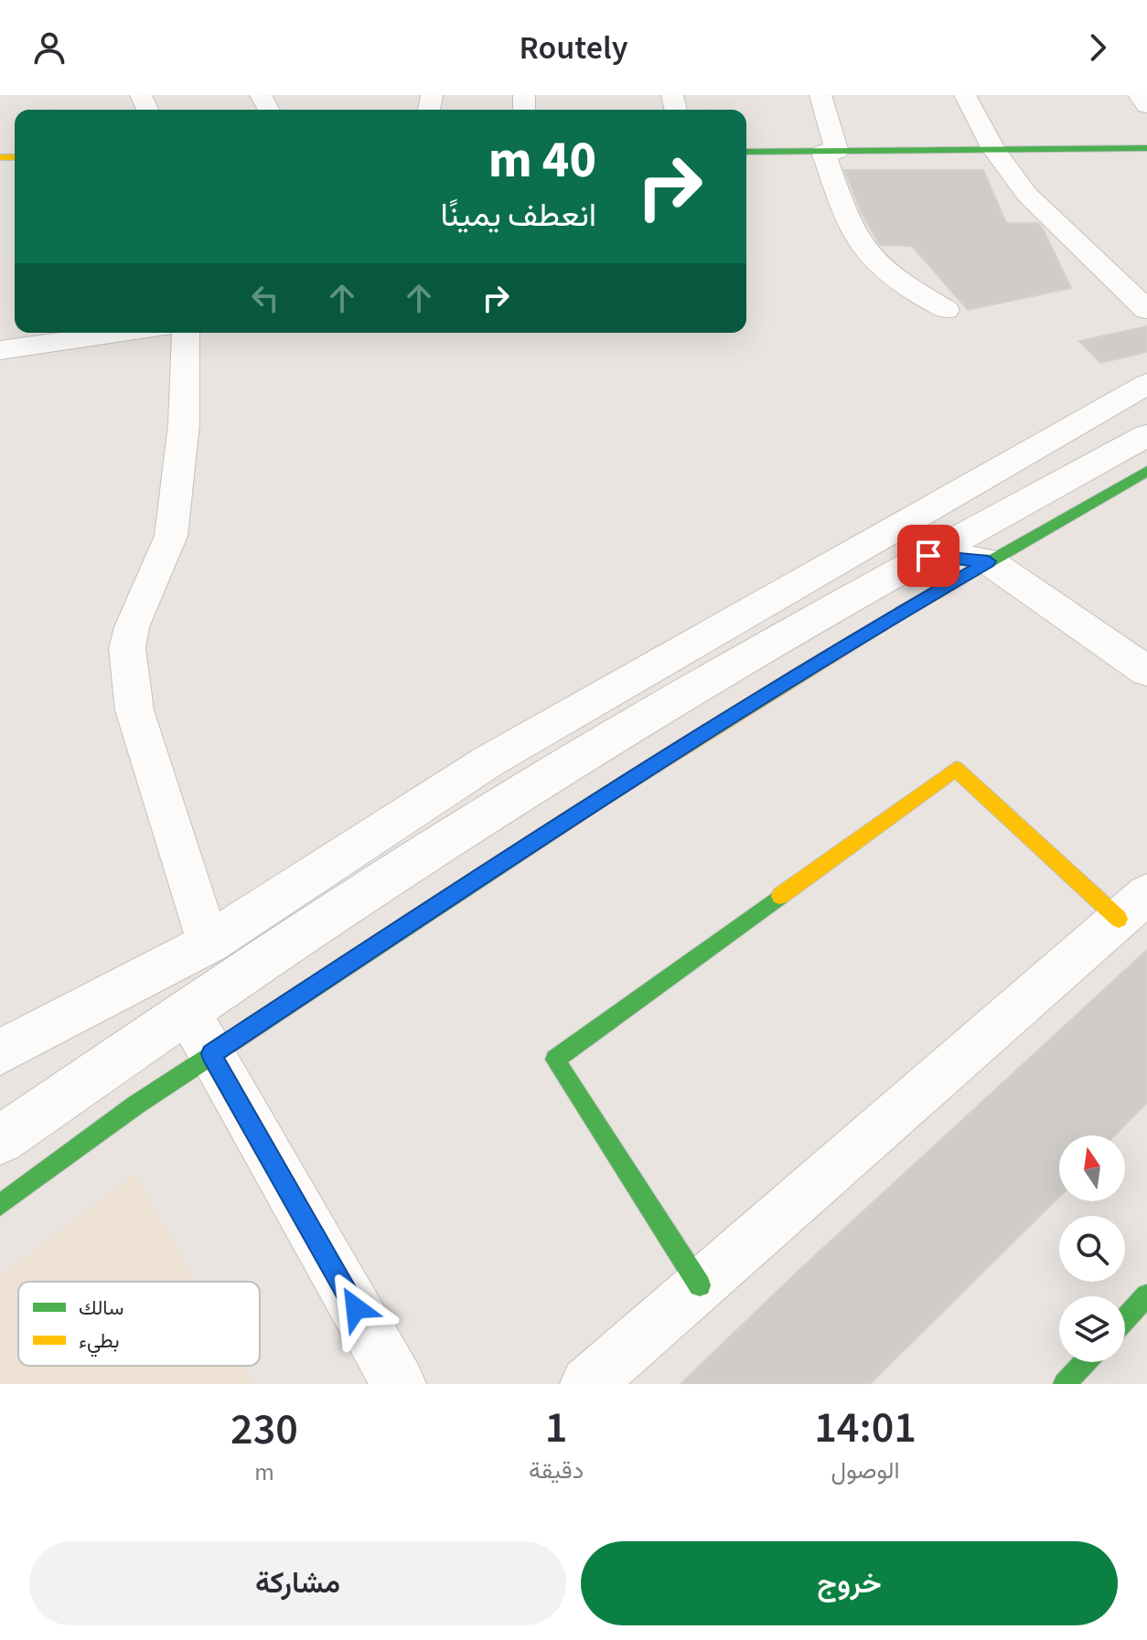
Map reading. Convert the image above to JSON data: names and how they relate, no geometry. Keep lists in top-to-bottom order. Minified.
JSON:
{"legend":["سالك","بطيء"],"north":"top","page":{"header":"Routely","turn":["40 m","انعطف يمينًا"],"eta":["14:01","الوصول","1","دقيقة","230","m"],"buttons":["خروج","مشاركة"]}}
